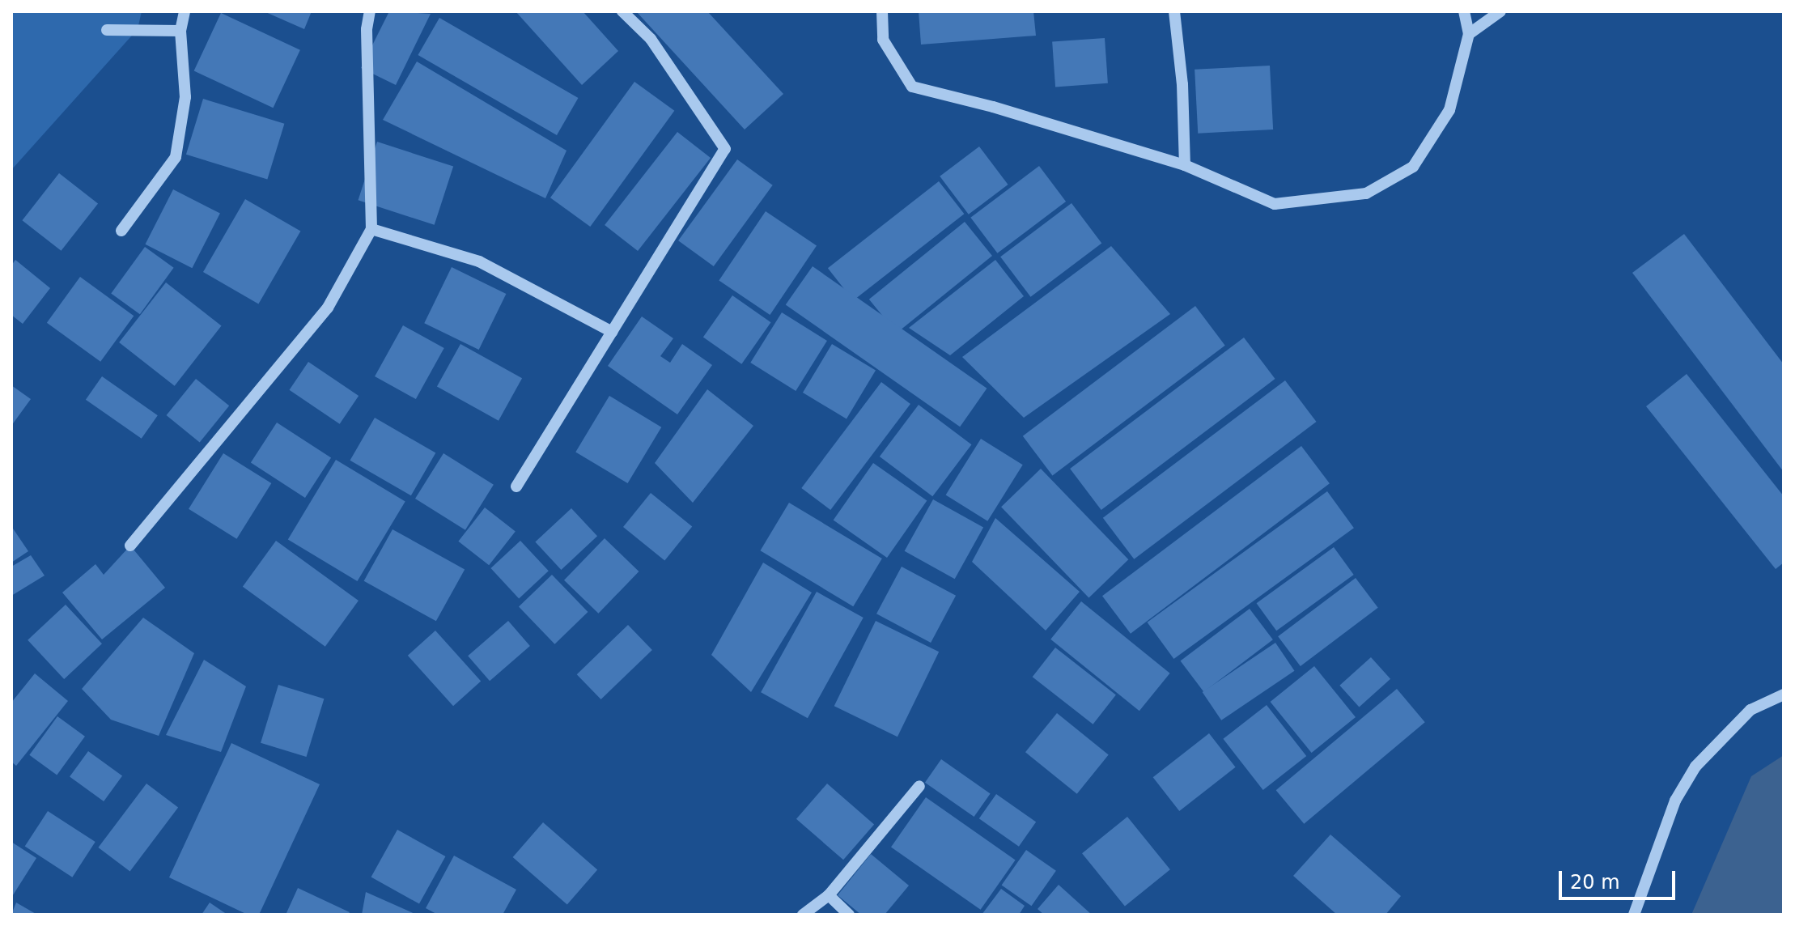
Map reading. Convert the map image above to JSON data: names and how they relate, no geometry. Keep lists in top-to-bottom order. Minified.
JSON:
{"scale_bar":"20 m"}
